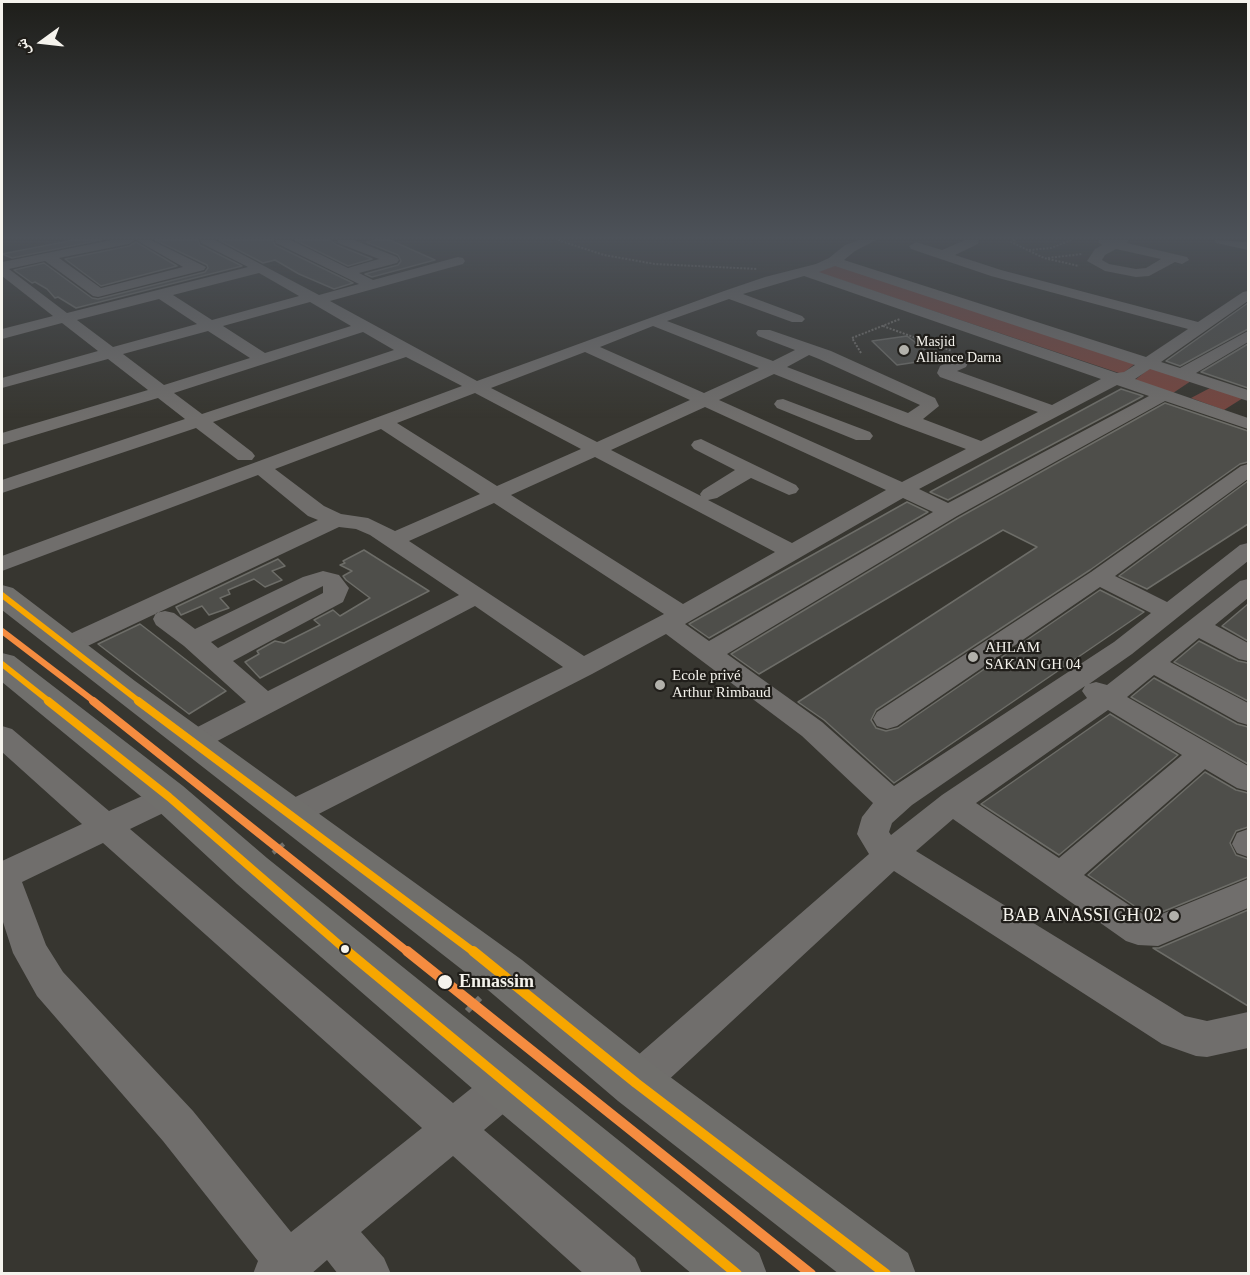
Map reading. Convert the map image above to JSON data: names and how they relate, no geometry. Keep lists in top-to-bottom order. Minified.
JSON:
{"places":["Masjid Alliance Darna","AHLAM SAKAN GH 04","Ecole privé Arthur Rimbaud","BAB ANASSI GH 02","Ennassim"],"north":"left"}
